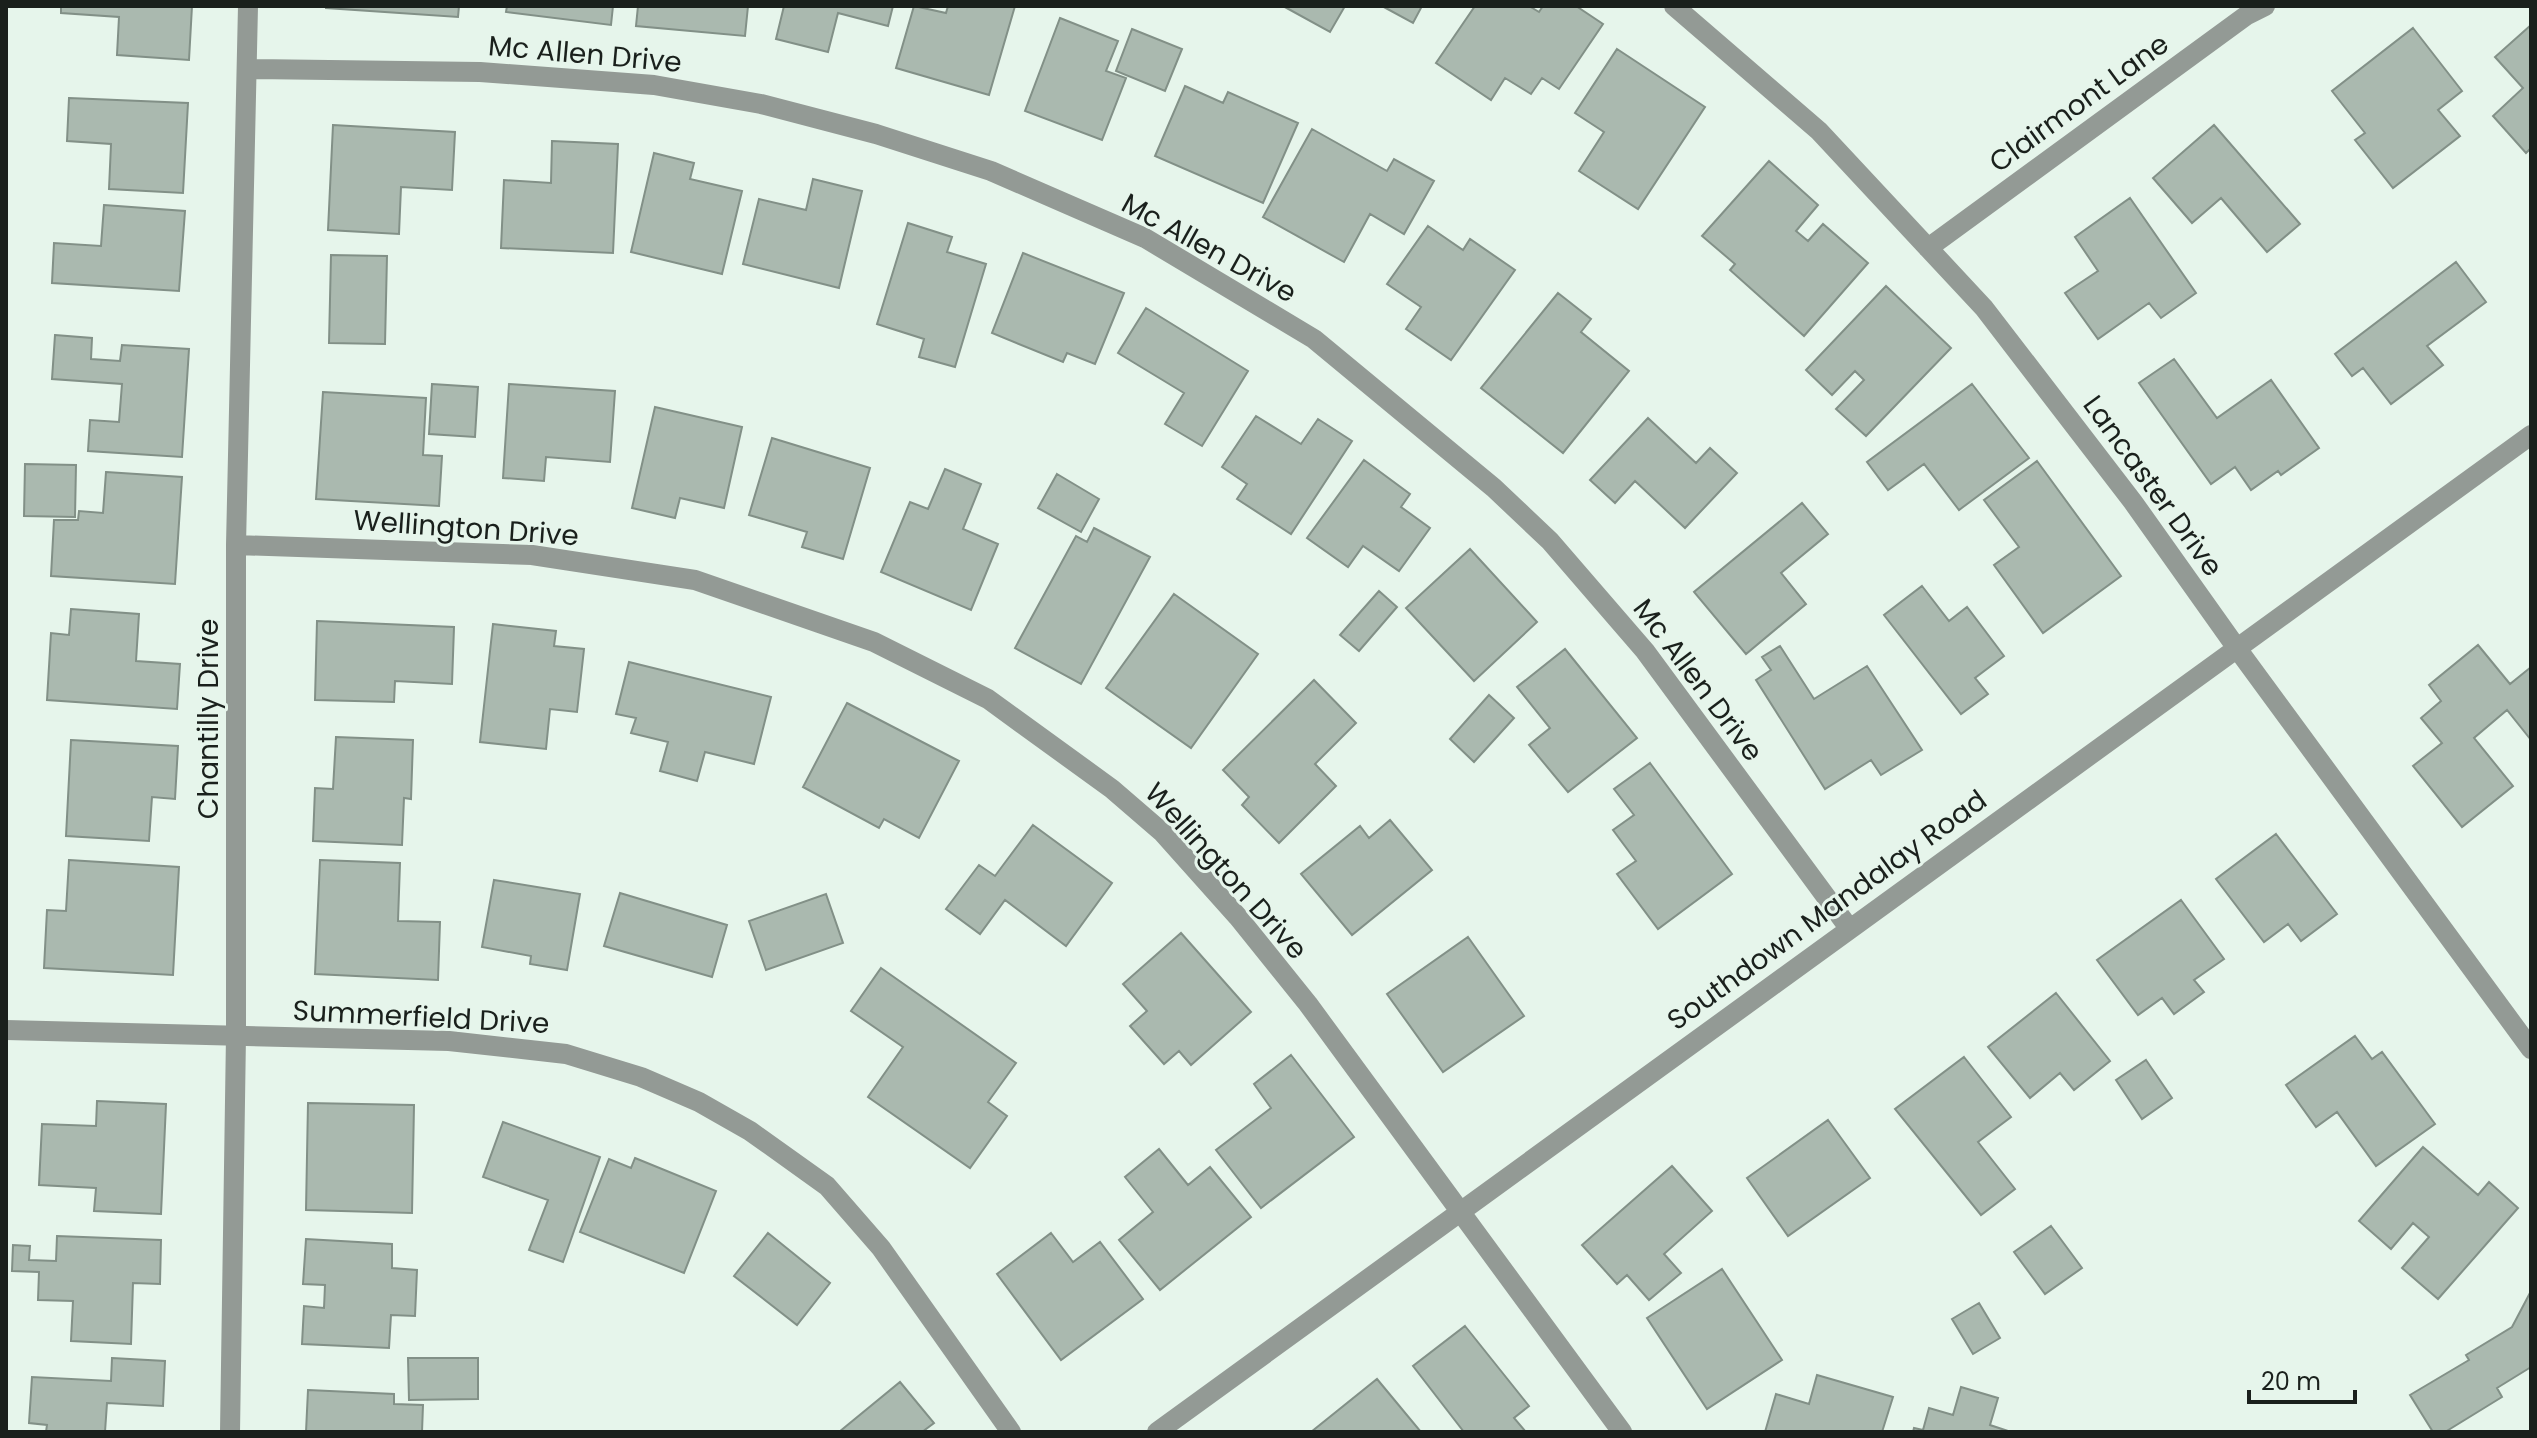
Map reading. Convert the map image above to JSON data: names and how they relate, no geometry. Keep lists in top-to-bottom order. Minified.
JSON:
{"streets":{"street":["Mc Allen Drive","Clairmont Lane","Lancaster Drive","Wellington Drive","Chantilly Drive","Southdown Mandalay Road","Summerfield Drive"]},"crossings":[["Mc Allen Drive","Chantilly Drive"],["Mc Allen Drive","Southdown Mandalay Road"],["Clairmont Lane","Lancaster Drive"],["Lancaster Drive","Southdown Mandalay Road"],["Wellington Drive","Chantilly Drive"],["Wellington Drive","Southdown Mandalay Road"],["Chantilly Drive","Summerfield Drive"]],"scale_bar":"20 m"}
